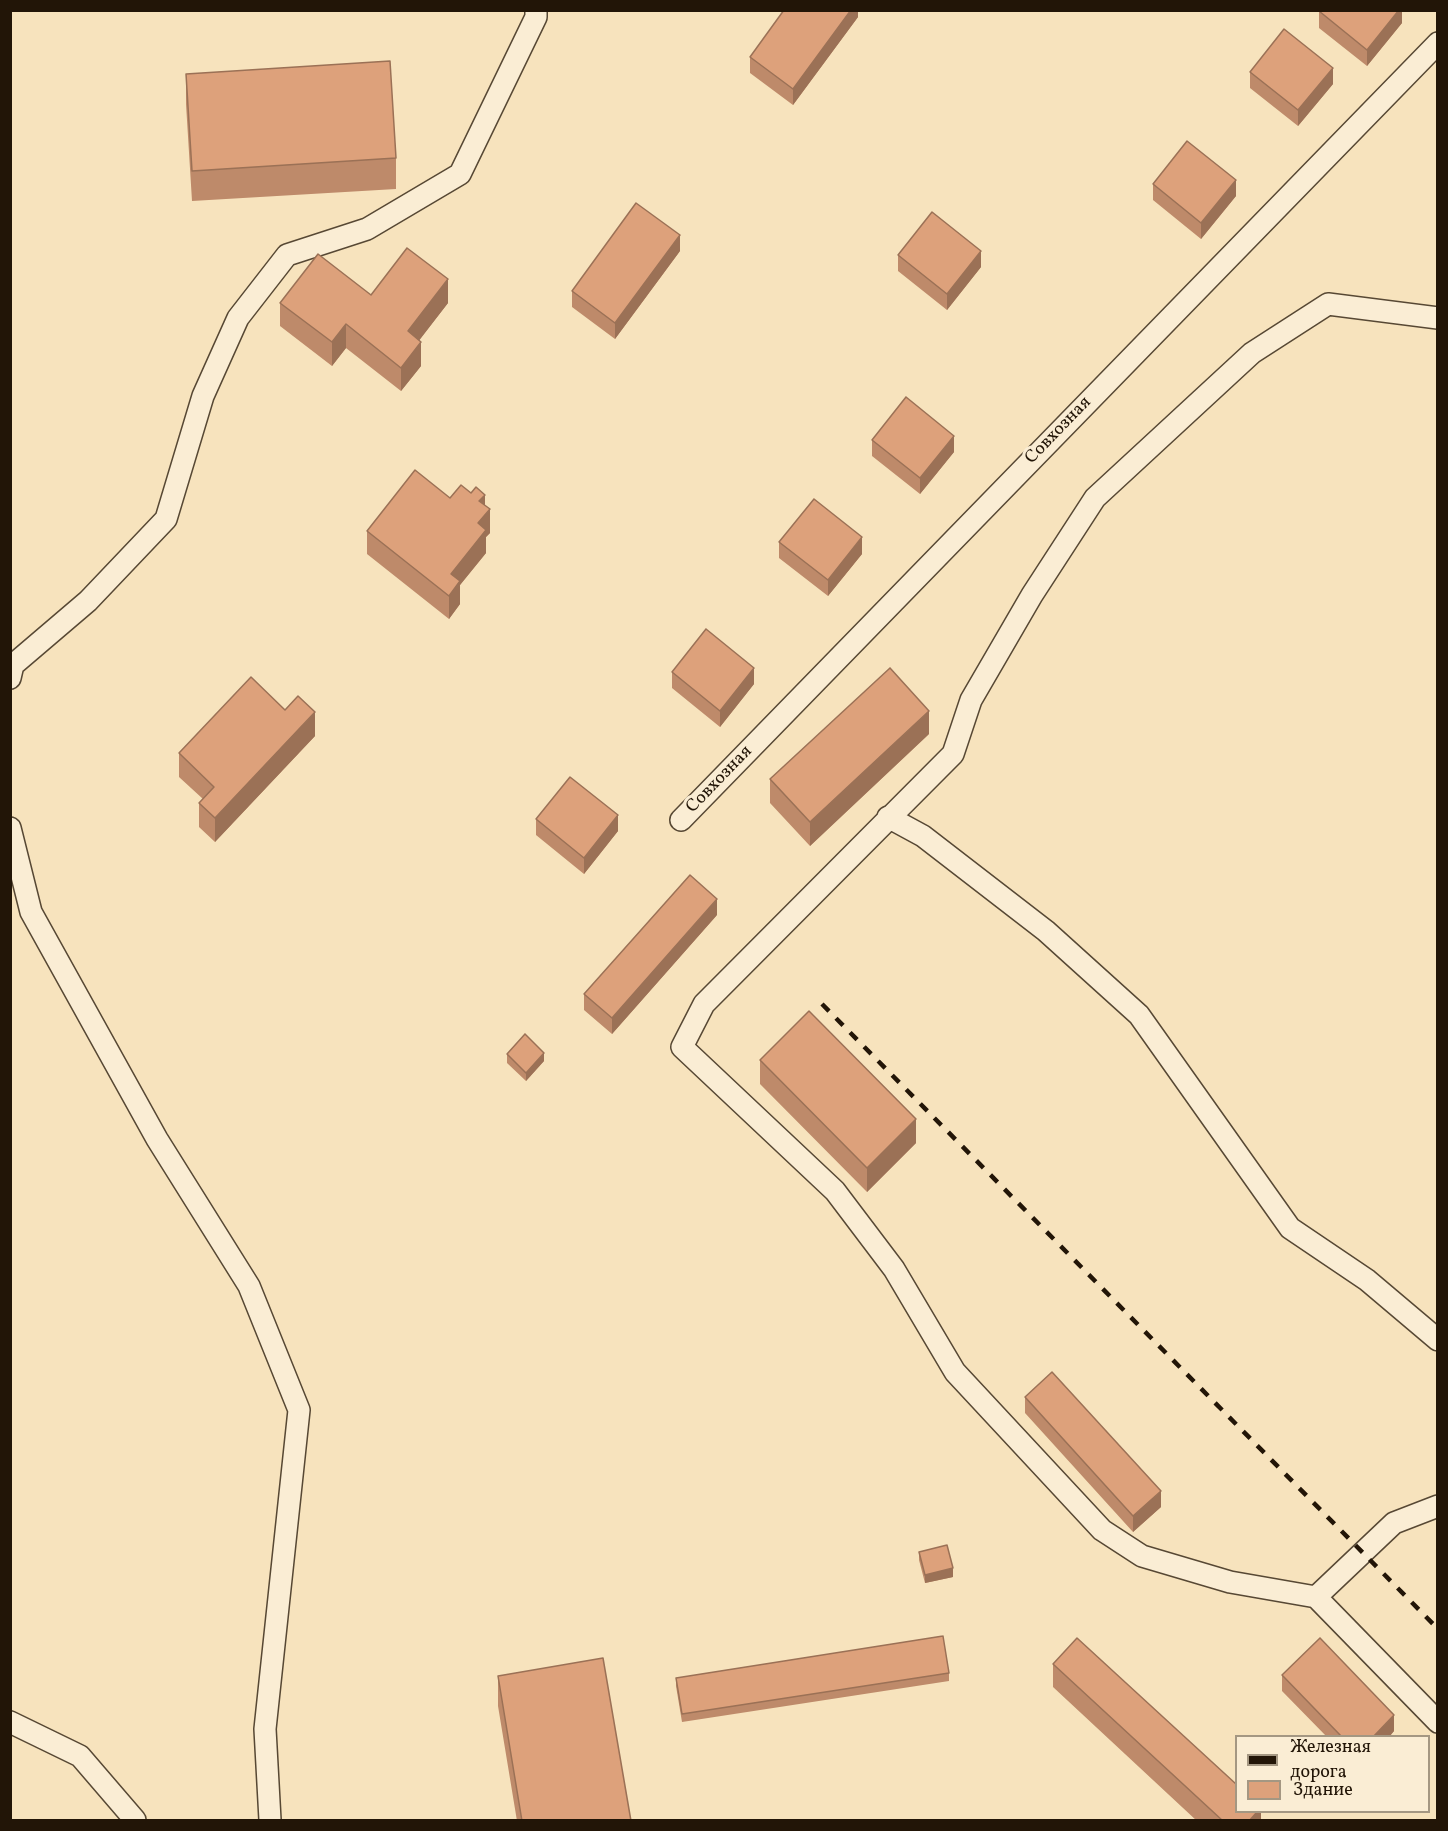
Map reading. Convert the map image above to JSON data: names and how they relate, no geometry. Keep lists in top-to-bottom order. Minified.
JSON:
{"streets":{"lane":["Совхозная"]},"legend":["Железная дорога","Здание"]}
